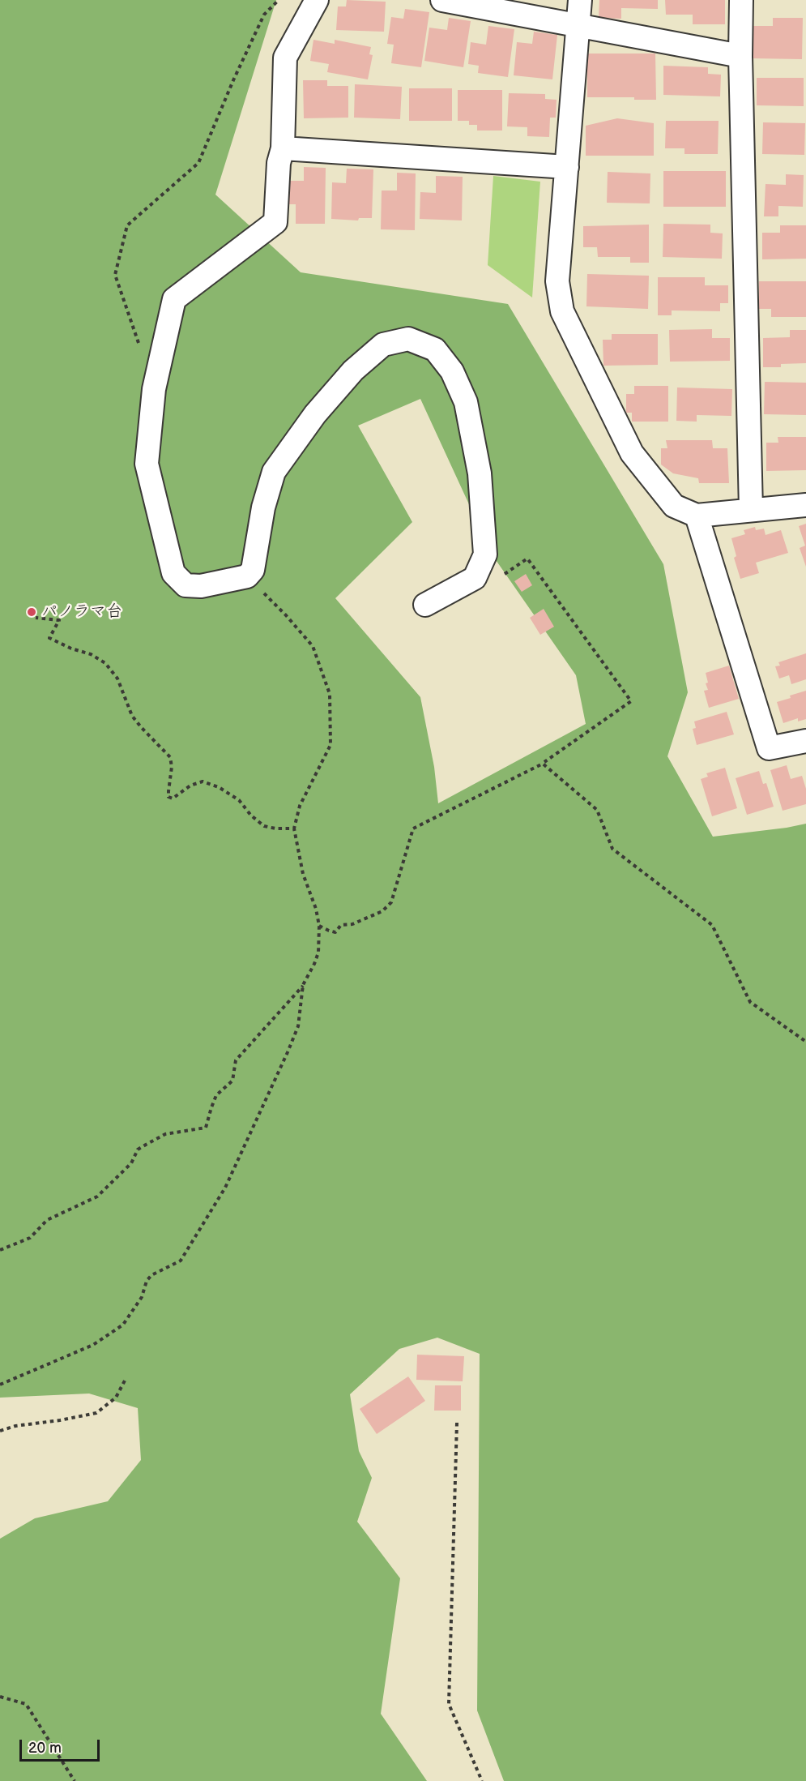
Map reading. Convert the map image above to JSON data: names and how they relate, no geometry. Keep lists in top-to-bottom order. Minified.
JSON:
{"places":["パノラマ台"],"scale_bar":"20 m"}
